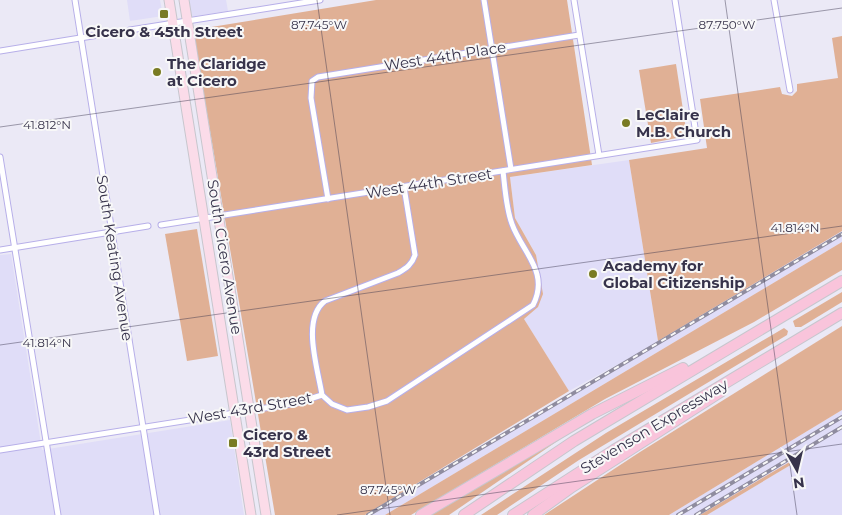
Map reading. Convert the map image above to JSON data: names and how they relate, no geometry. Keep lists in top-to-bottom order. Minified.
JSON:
{"streets":{"highway":["Stevenson Expressway"],"main road":["South Cicero Avenue"],"street":["West 44th Place","West 44th Street","South Keating Avenue","West 43rd Street"]},"crossings":[["West 44th Place","West 44th Street"],["West 44th Street","South Cicero Avenue"],["West 44th Street","West 43rd Street"],["South Cicero Avenue","West 43rd Street"],["South Keating Avenue","West 43rd Street"]],"places":{"transit":["Cicero & 45th Street","Cicero & 43rd Street"],"other":["The Claridge at Cicero","LeClaire M.B. Church","Academy for Global Citizenship"]},"north":"bottom","coordinates":["87.745°W","87.750°W","41.812°N","41.814°N"]}
